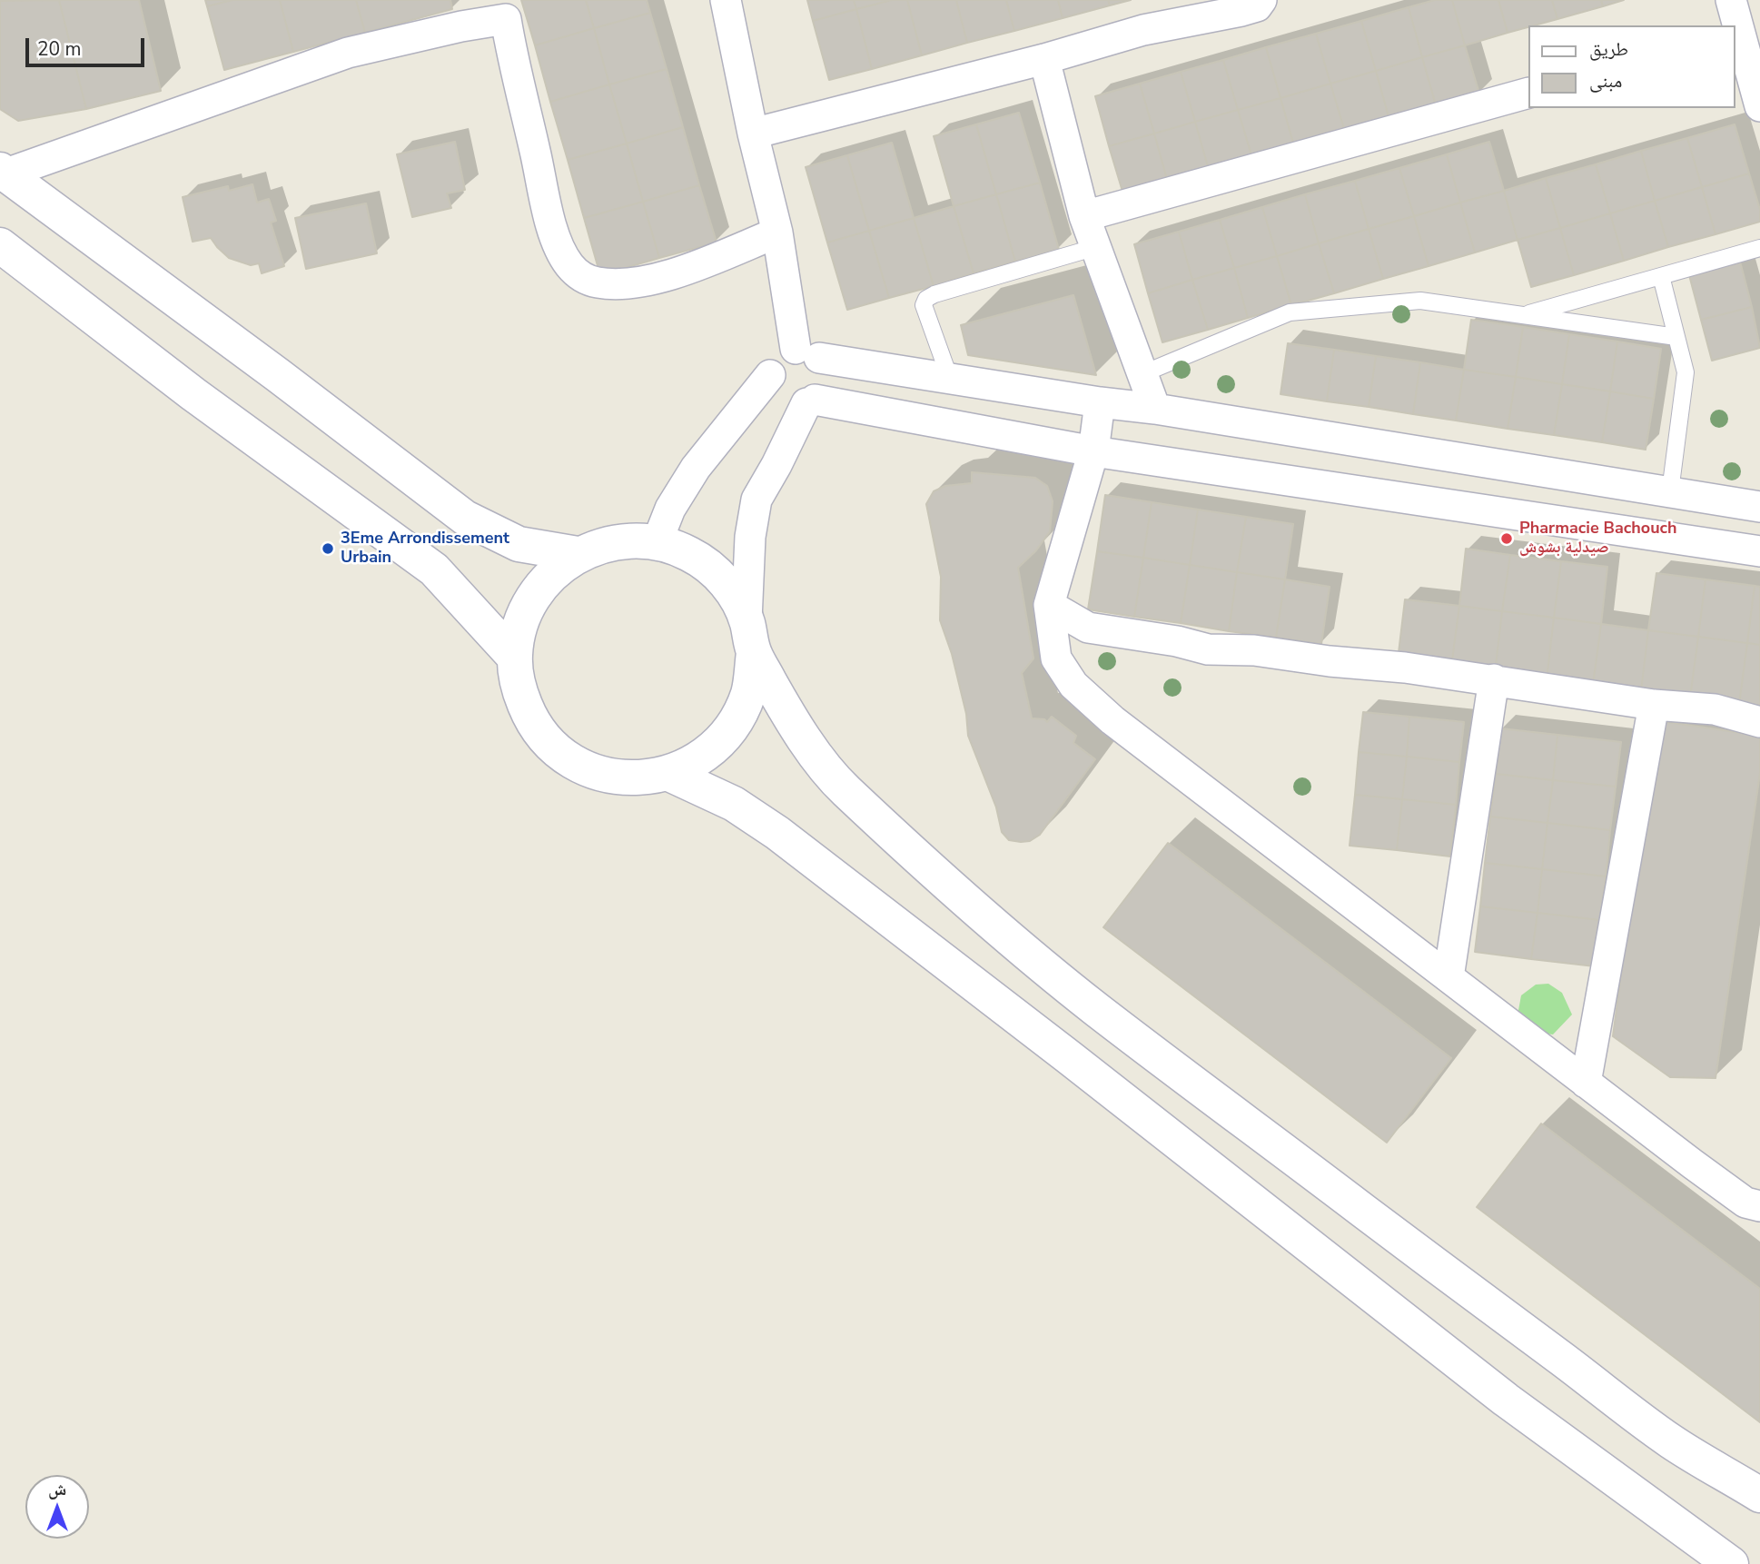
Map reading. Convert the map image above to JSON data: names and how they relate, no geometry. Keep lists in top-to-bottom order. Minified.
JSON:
{"places":["Pharmacie Bachouch صيدلية بشوش","3Eme Arrondissement Urbain"],"legend":["طريق","مبنى"],"scale_bar":"20 m","north":"top"}
